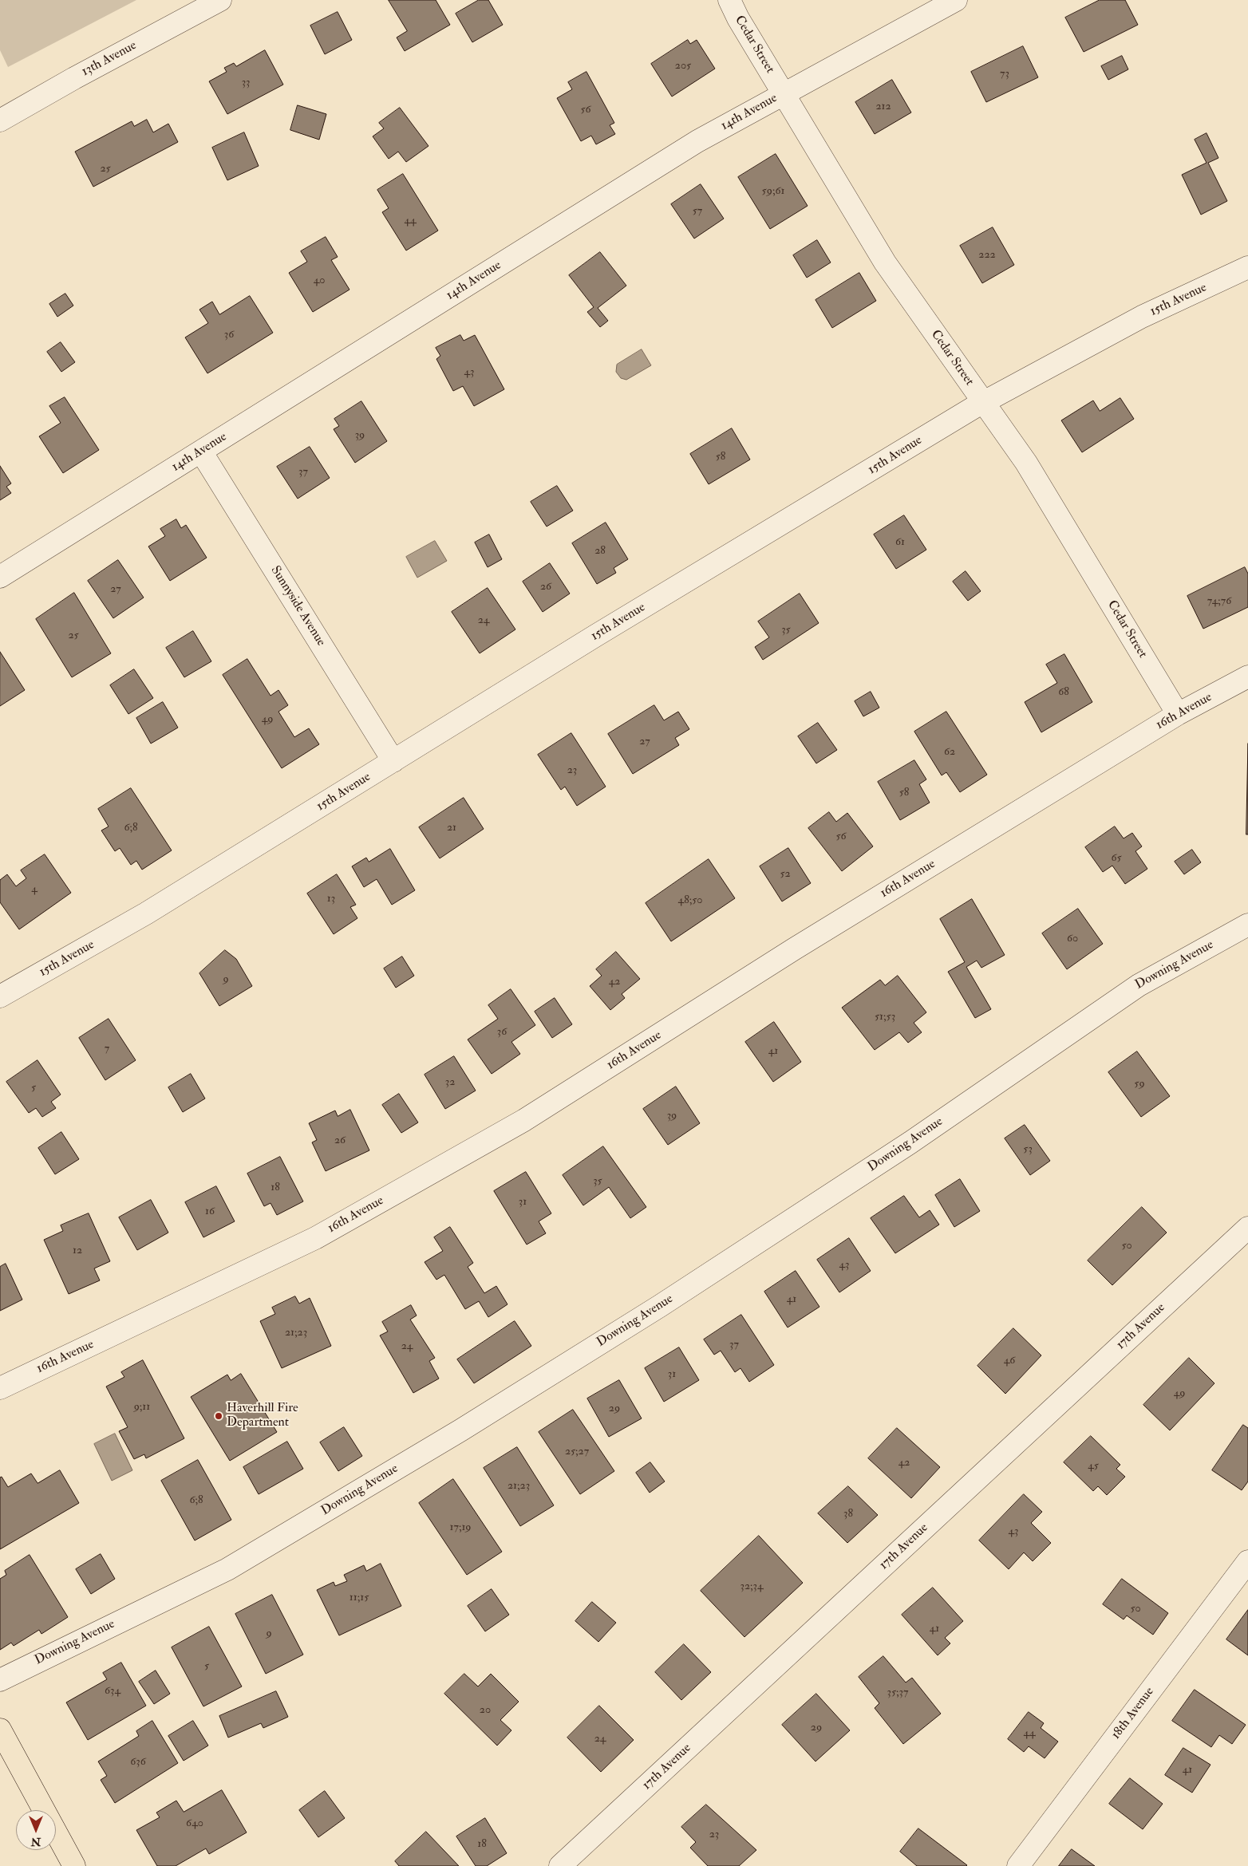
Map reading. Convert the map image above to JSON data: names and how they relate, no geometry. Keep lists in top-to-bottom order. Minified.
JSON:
{"streets":{"street":["Cedar Street","13th Avenue","14th Avenue","15th Avenue","Sunnyside Avenue","16th Avenue","Downing Avenue","17th Avenue","18th Avenue"]},"crossings":[["Cedar Street","14th Avenue"],["Cedar Street","15th Avenue"],["Cedar Street","16th Avenue"],["14th Avenue","Sunnyside Avenue"],["15th Avenue","Sunnyside Avenue"]],"places":["Haverhill Fire Department"],"house_numbers":["205","73","33","212","56","25","59;61","57","44","222","40","36","43","39","58","37","61","28","26","27","74;76","24","35","25","68","49","27","62","23","58","6;8","21","56","65","52","4","13","48;50","60","9","42","51;53","36","7","41","32","59","5","39","26","53","35","18","31","16","50","12","43","41","21;23","37","24","46","31","49","9;11","29","25;27","42","45","21;23","6;8","38","17;19","43","32;34","11;15","50","41","9","5","634","35;37","20","29","44","24","636","41","640","23","18"],"north":"bottom"}
